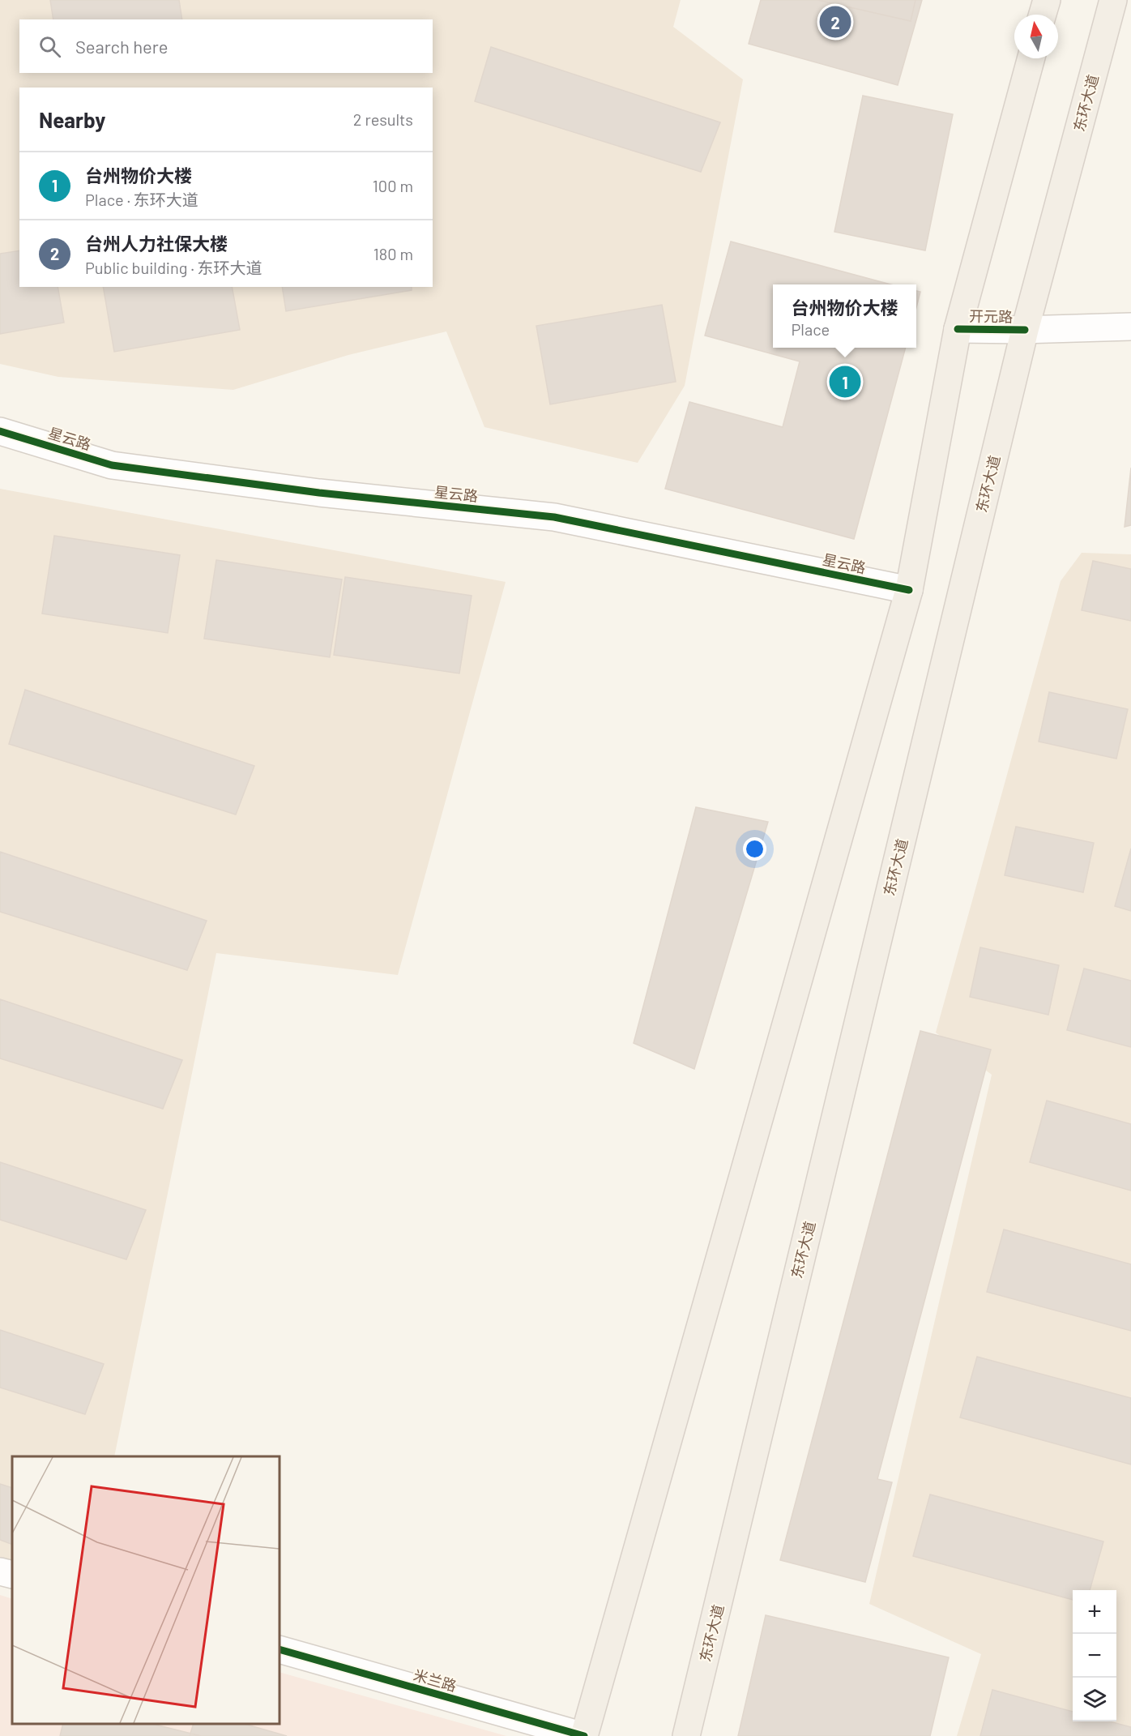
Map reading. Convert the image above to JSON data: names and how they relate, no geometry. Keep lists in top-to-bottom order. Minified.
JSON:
{"streets":{"main road":["东环大道"],"street":["开元路","星云路","米兰路"]},"crossings":[["东环大道","开元路"]],"north":"top","page":{"pins":["2","1"],"search":"Search here","heading":["Nearby","2 results"],"list":[{"mark":"1","name":"台州物价大楼","note":"Place · 东环大道","value":"100 m"},{"mark":"2","name":"台州人力社保大楼","note":"Public building · 东环大道","value":"180 m"}],"popup":["台州物价大楼","Place"],"map_buttons":["+","−"]}}
